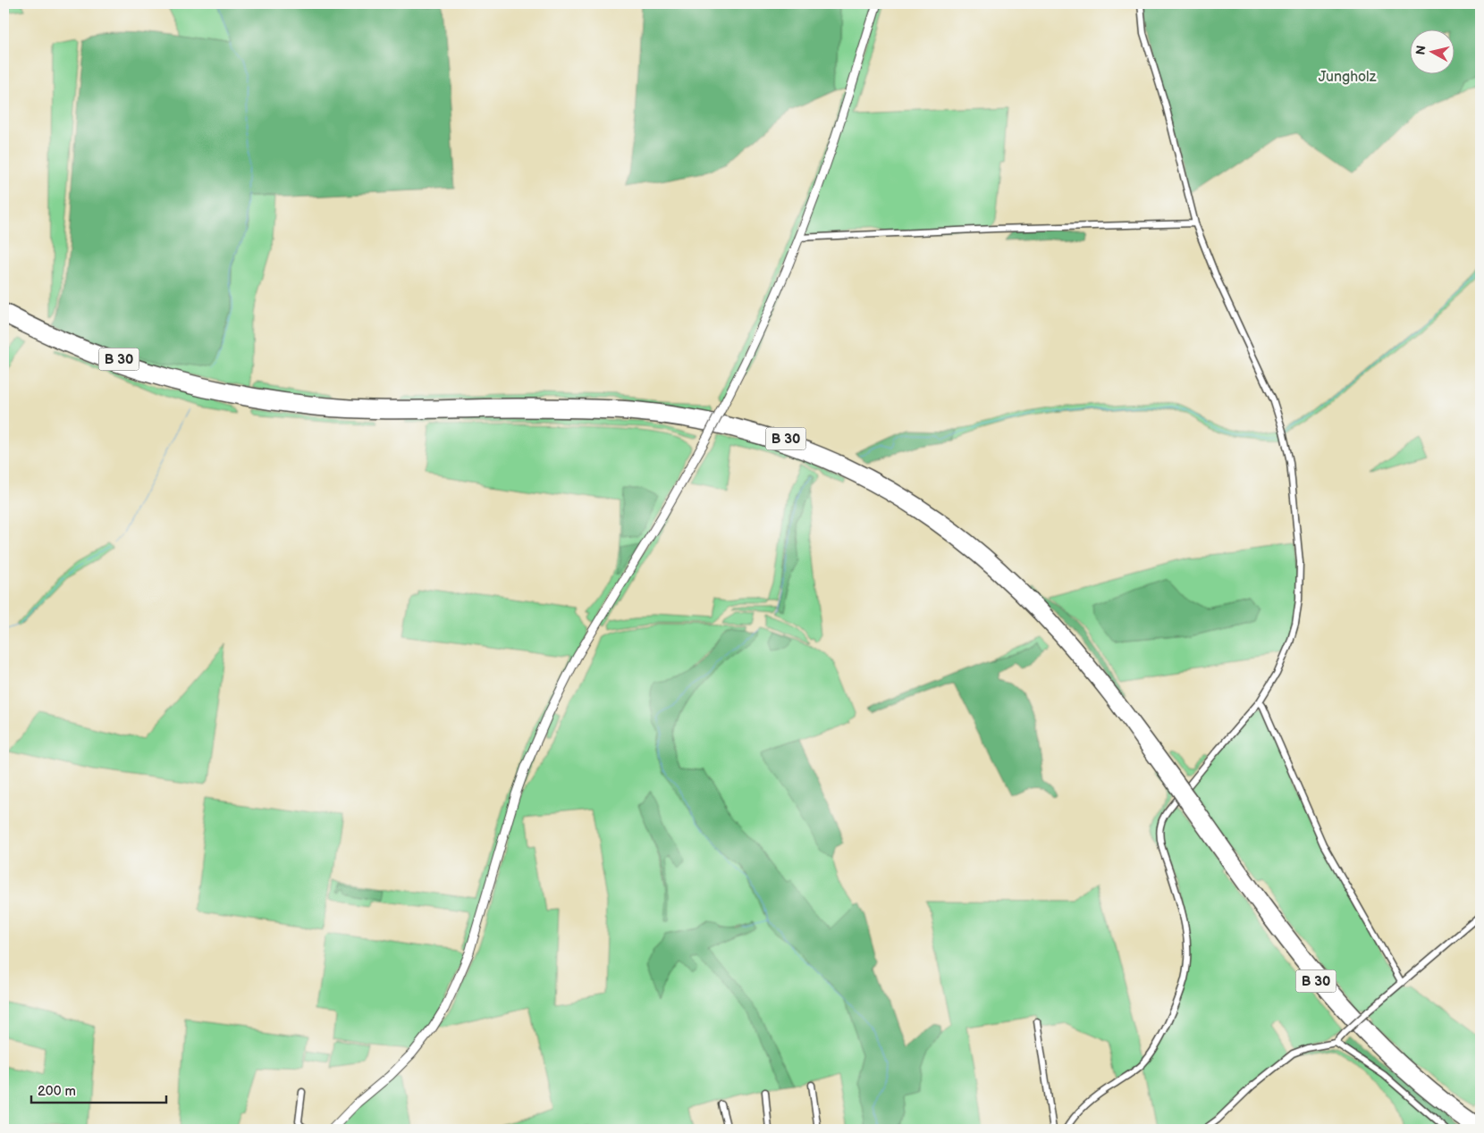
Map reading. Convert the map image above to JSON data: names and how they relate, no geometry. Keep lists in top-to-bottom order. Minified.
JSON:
{"streets":{"highway":["B 30"]},"parks":["Jungholz"],"scale_bar":"200 m","north":"left"}
